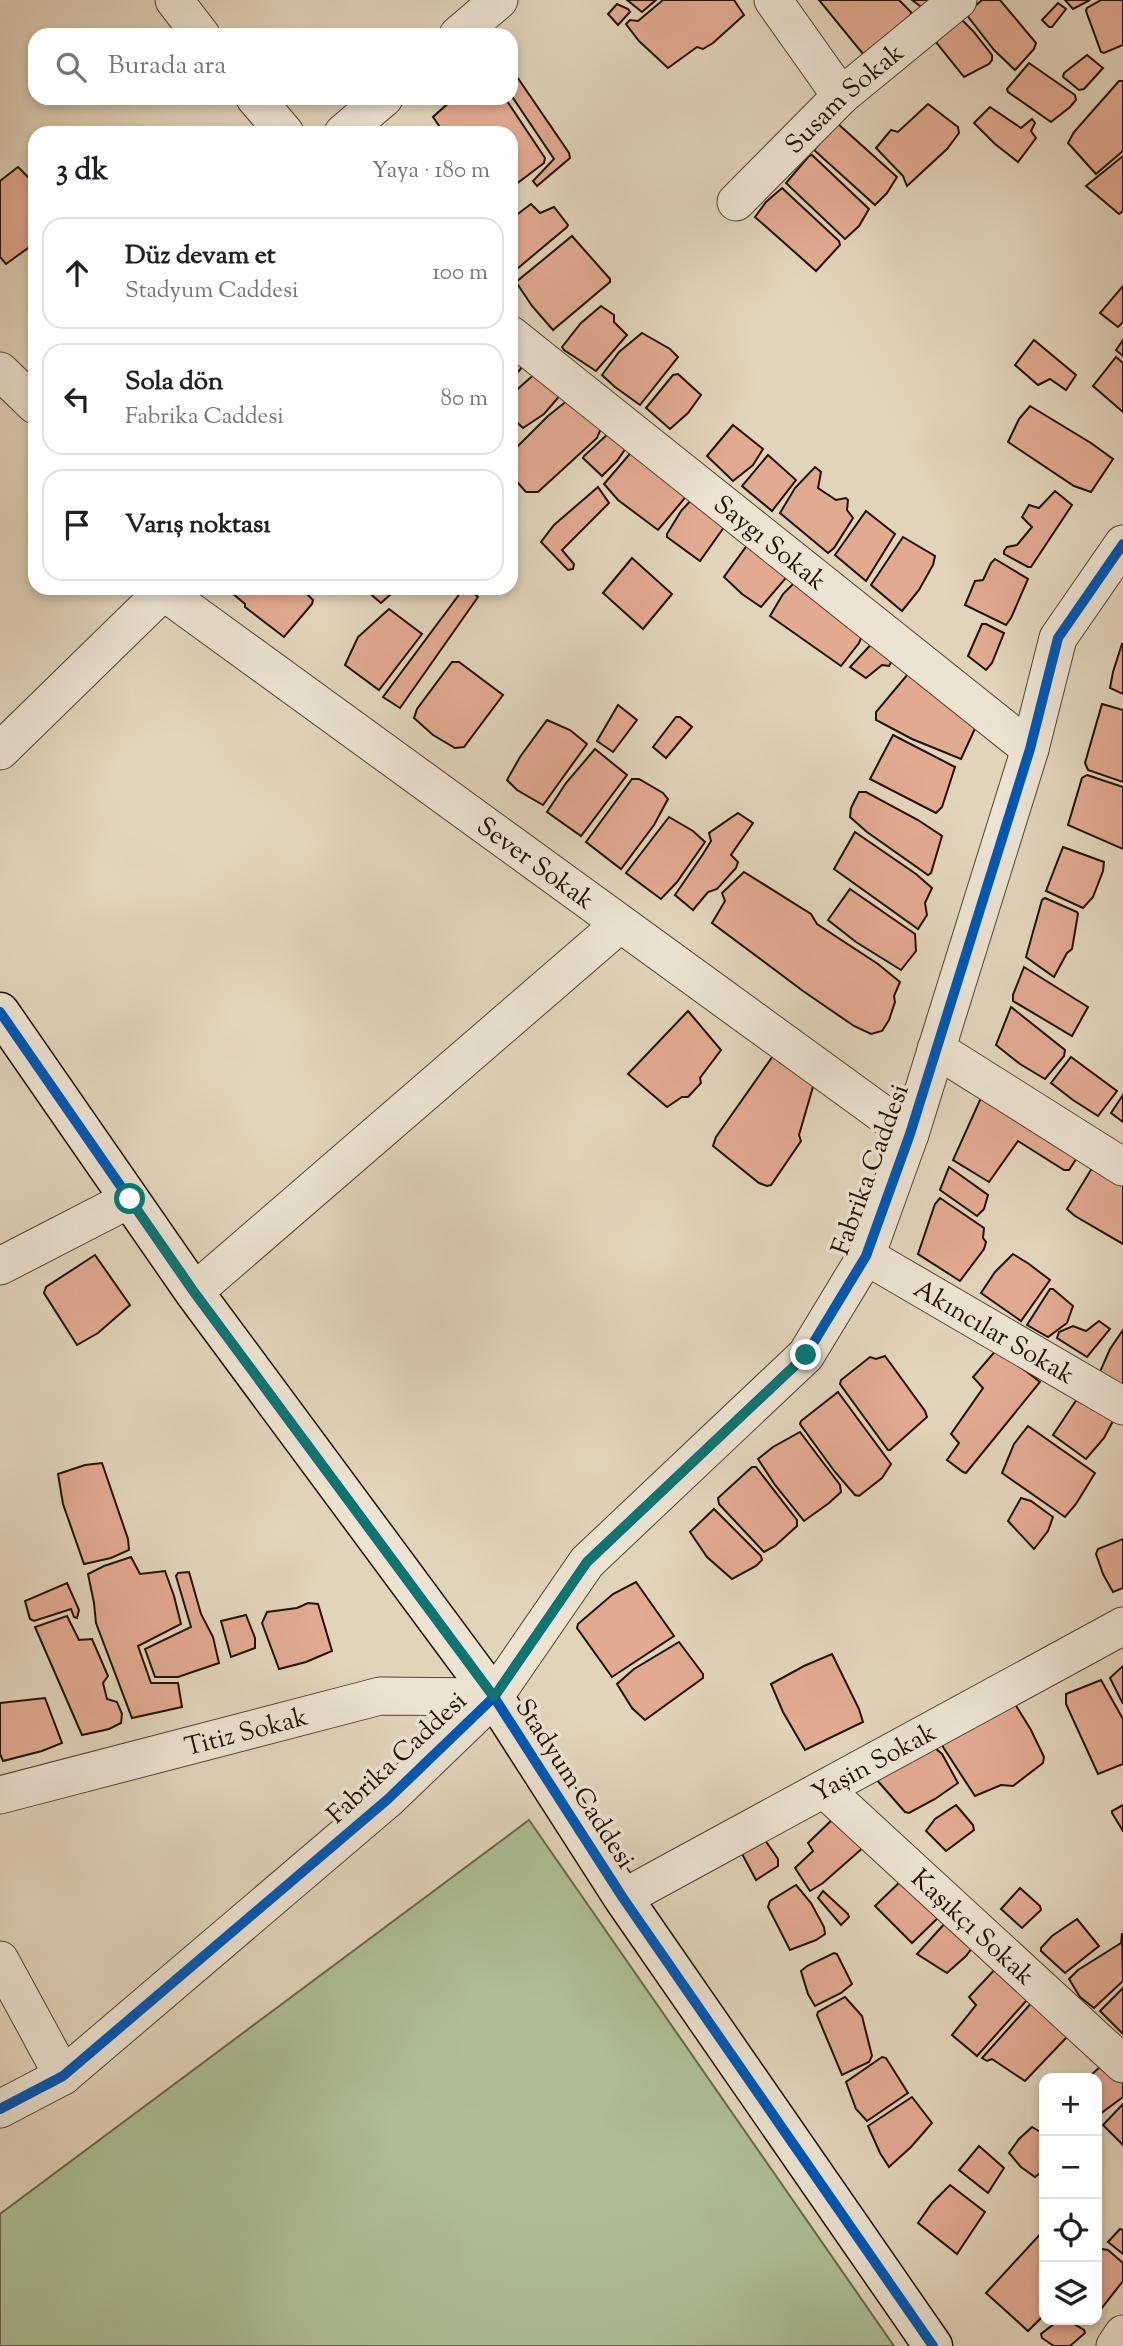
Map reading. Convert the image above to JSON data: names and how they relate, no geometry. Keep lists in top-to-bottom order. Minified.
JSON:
{"streets":{"street":["Susam Sokak","Saygı Sokak","Sever Sokak","Fabrika Caddesi","Akıncılar Sokak","Titiz Sokak","Yaşin Sokak","Stadyum Caddesi","Kaşıkçı Sokak"]},"crossings":[["Saygı Sokak","Fabrika Caddesi"],["Sever Sokak","Fabrika Caddesi"],["Fabrika Caddesi","Akıncılar Sokak"],["Fabrika Caddesi","Titiz Sokak"],["Fabrika Caddesi","Stadyum Caddesi"],["Titiz Sokak","Stadyum Caddesi"],["Yaşin Sokak","Stadyum Caddesi"],["Yaşin Sokak","Kaşıkçı Sokak"]],"page":{"search":"Burada ara","heading":["3 dk","Yaya · 180 m"],"list":[["Düz devam et","Stadyum Caddesi","100 m"],["Sola dön","Fabrika Caddesi","80 m"],"Varış noktası"],"map_buttons":["+","−"]}}
